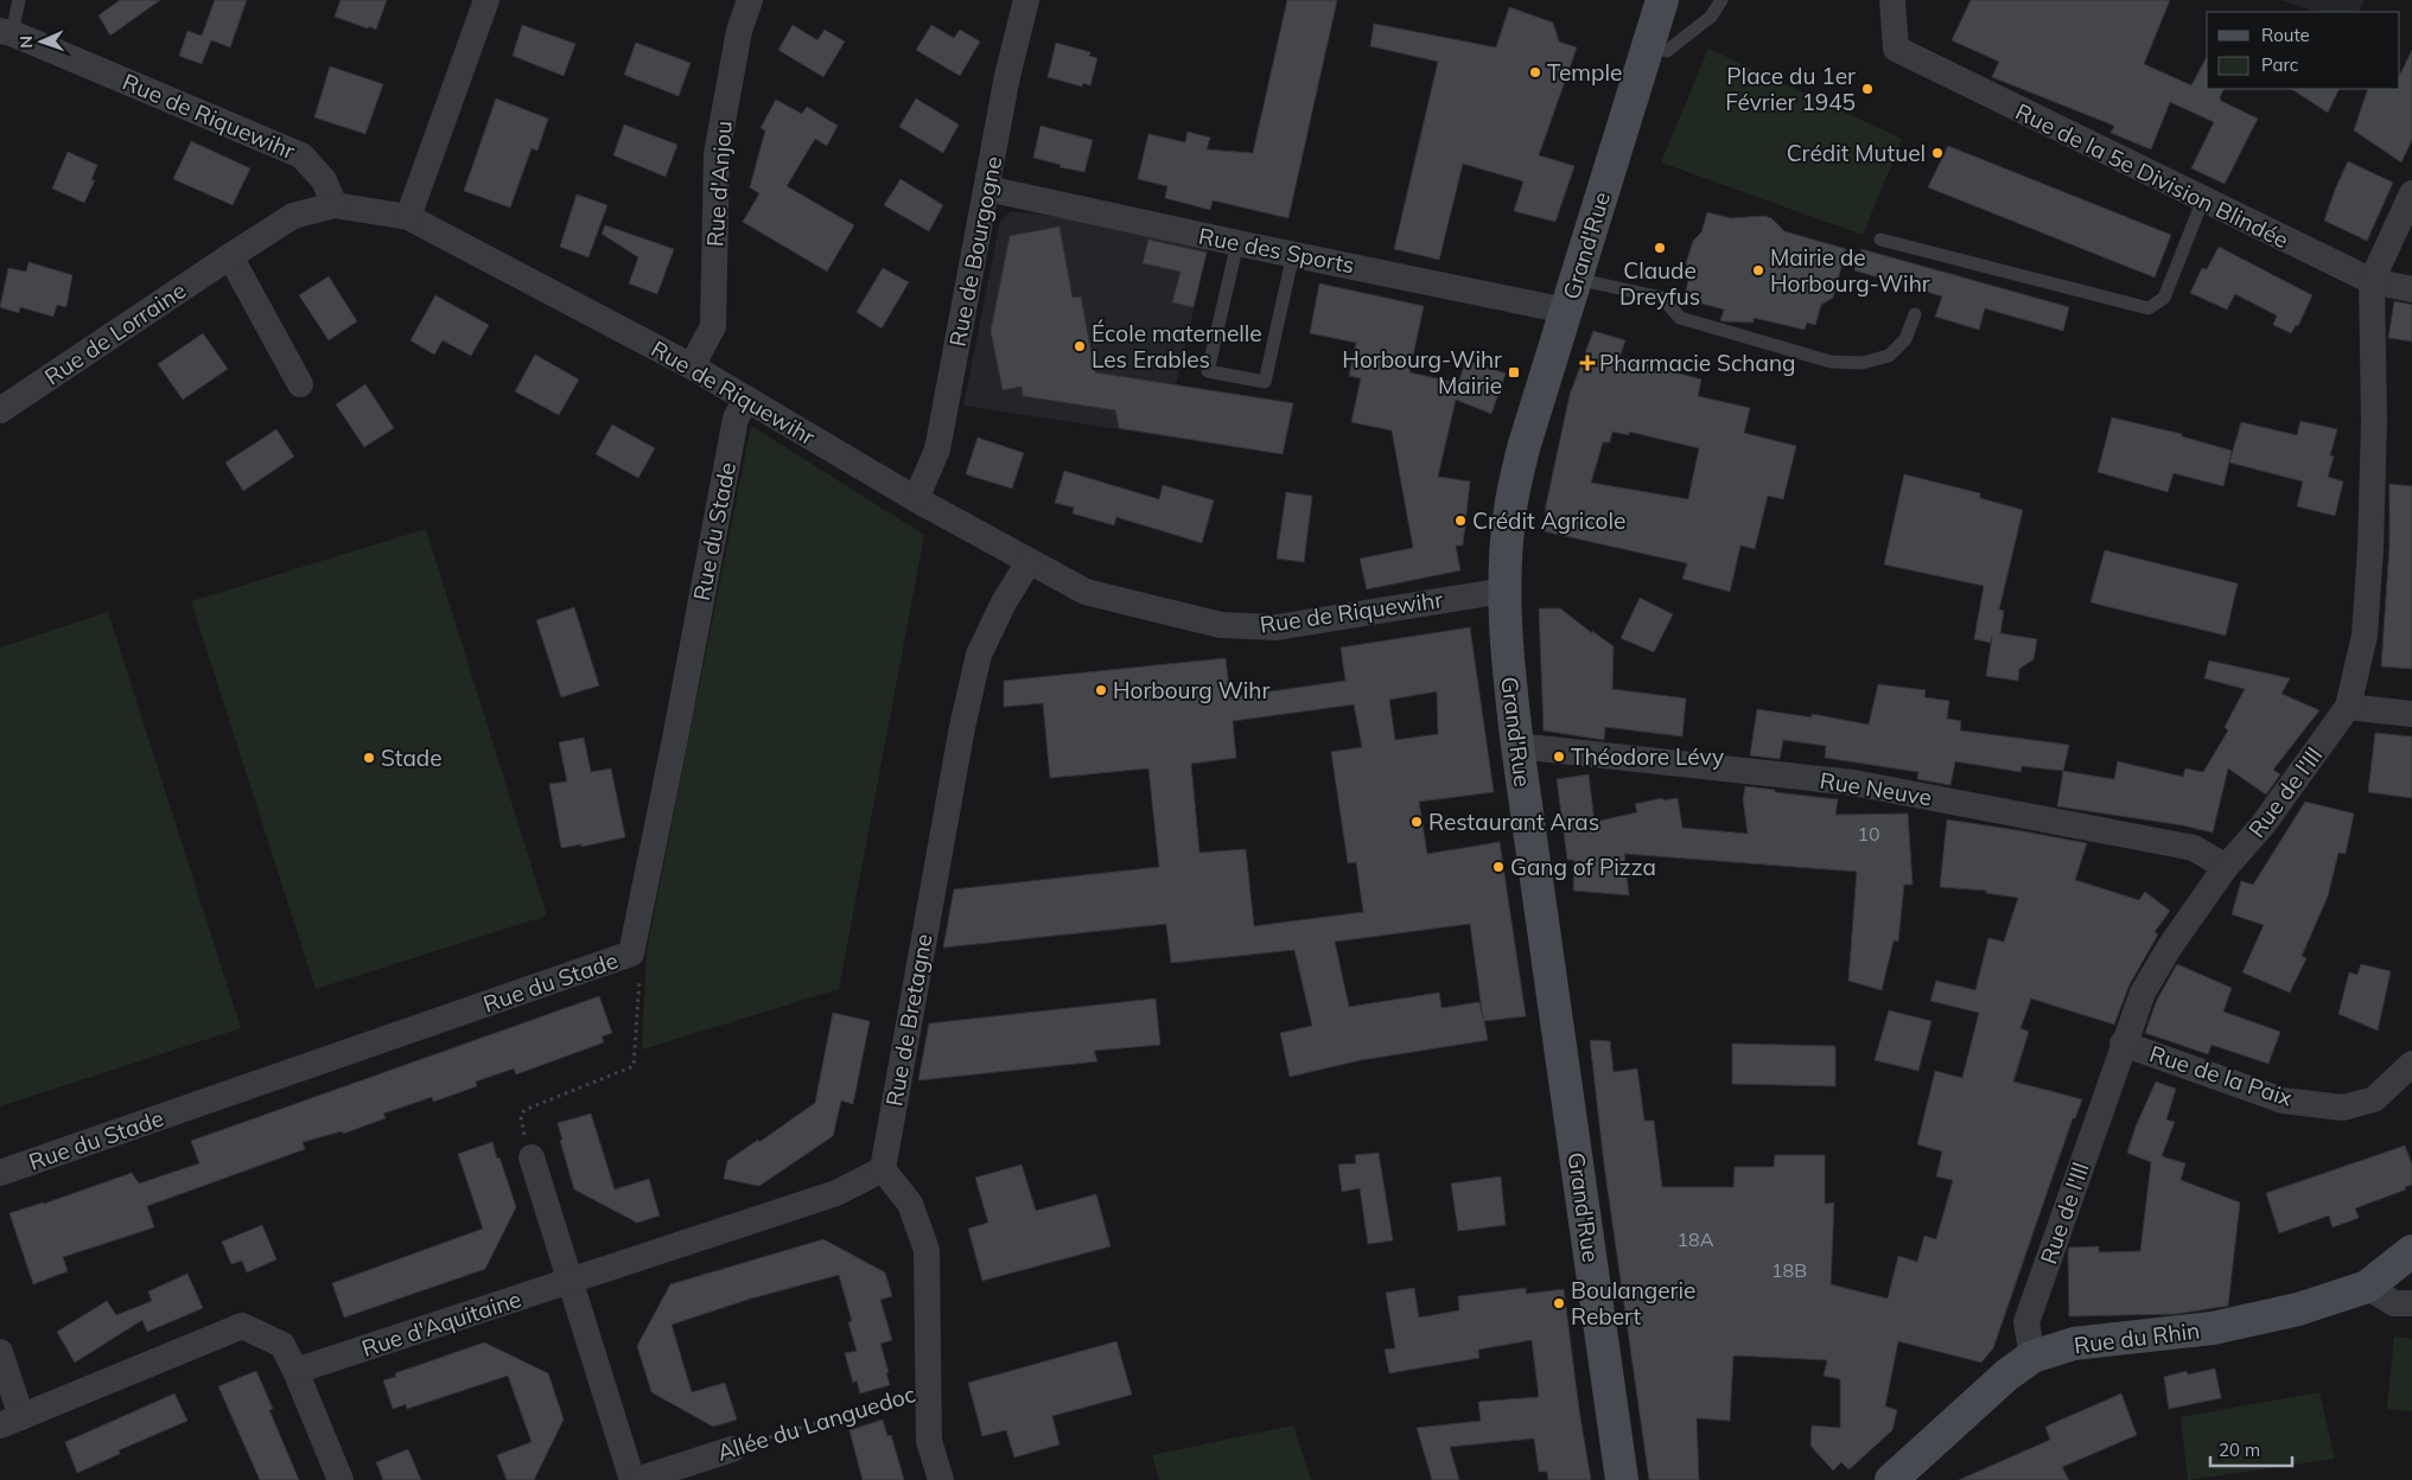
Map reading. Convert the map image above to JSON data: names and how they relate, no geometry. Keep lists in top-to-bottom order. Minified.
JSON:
{"streets":{"main road":["Grand'Rue","Rue du Rhin"],"street":["Rue de Riquewihr","Rue de la 5e Division Blindée","Rue d'Anjou","Rue des Sports","Rue de Bourgogne","Rue de Lorraine","Rue du Stade","Rue Neuve","Rue de l'Ill","Rue de Bretagne","Rue de la Paix","Rue d'Aquitaine","Allée du Languedoc"]},"crossings":[["Rue de Riquewihr","Rue d'Anjou"],["Rue de Riquewihr","Grand'Rue"],["Rue de Riquewihr","Rue de Bourgogne"],["Rue de Riquewihr","Rue de Lorraine"],["Rue de Riquewihr","Rue du Stade"],["Rue de Riquewihr","Rue de Bretagne"],["Rue de la 5e Division Blindée","Rue de l'Ill"],["Grand'Rue","Rue des Sports"],["Grand'Rue","Rue Neuve"],["Rue des Sports","Rue de Bourgogne"],["Rue Neuve","Rue de l'Ill"],["Rue de l'Ill","Rue de la Paix"],["Rue de l'Ill","Rue du Rhin"],["Rue de Bretagne","Rue d'Aquitaine"]],"places":{"other":["Temple","Place du 1er Février 1945","Crédit Mutuel","Claude Dreyfus","Mairie de Horbourg-Wihr","École maternelle Les Erables","Crédit Agricole","Horbourg Wihr","Théodore Lévy","Stade","Restaurant Aras","Gang of Pizza","Boulangerie Rebert"],"health":["Pharmacie Schang"],"transit":["Horbourg-Wihr Mairie"]},"house_numbers":["10","18A","18B"],"legend":["Route","Parc"],"scale_bar":"20 m","north":"left"}
